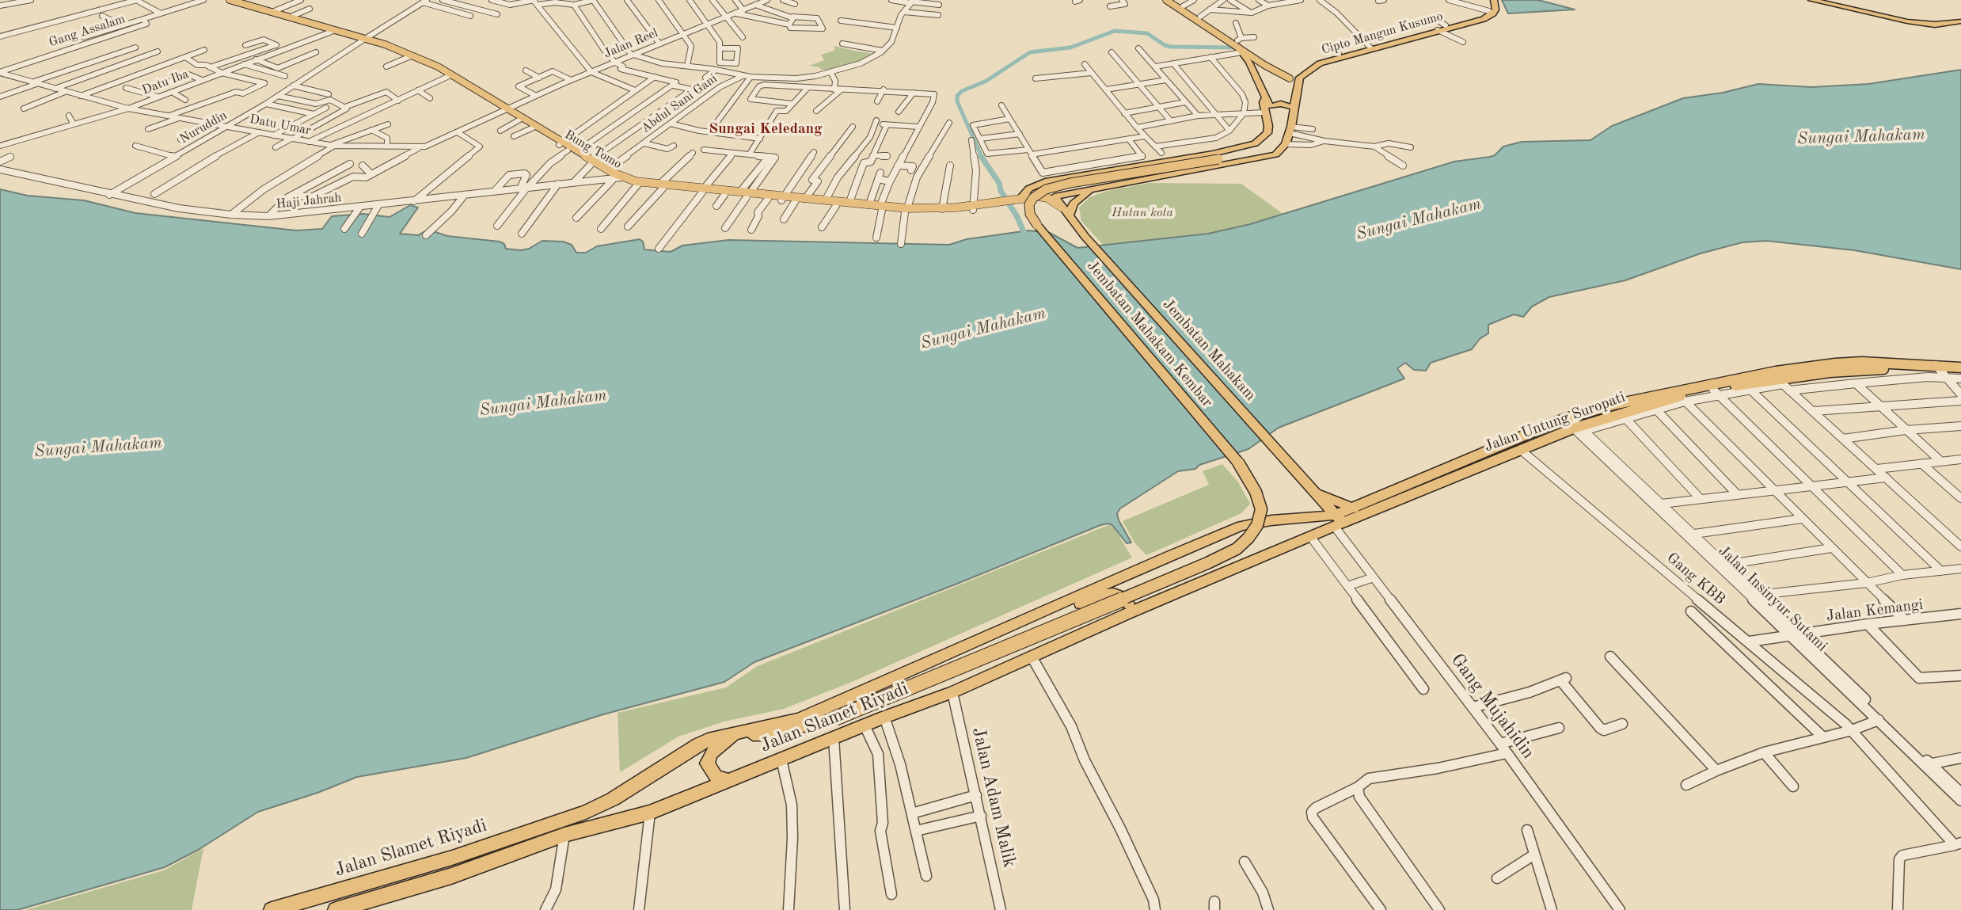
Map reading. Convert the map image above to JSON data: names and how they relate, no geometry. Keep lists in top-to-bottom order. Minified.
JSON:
{"streets":{"highway":["Cipto Mangun Kusumo","Jembatan Mahakam Kembar","Jembatan Mahakam","Jalan Slamet Riyadi"],"main road":["Bung Tomo","Jalan Untung Suropati"],"street":["Gang Assalam","Jalan Reel","Datu Iba","Abdul Sani Gani","Datu Umar","Nuruddin","Haji Jahrah","Gang KBB","Jalan Insinyur Sutami","Jalan Kemangi","Gang Mujahidin","Jalan Adam Malik"]},"crossings":[["Gang Assalam","Datu Umar"],["Jalan Reel","Datu Umar"],["Jalan Reel","Bung Tomo"],["Datu Iba","Datu Umar"],["Datu Iba","Bung Tomo"],["Abdul Sani Gani","Bung Tomo"],["Datu Umar","Nuruddin"],["Nuruddin","Bung Tomo"],["Nuruddin","Haji Jahrah"],["Bung Tomo","Haji Jahrah"],["Bung Tomo","Jembatan Mahakam"],["Jembatan Mahakam Kembar","Jalan Slamet Riyadi"],["Jembatan Mahakam","Jalan Untung Suropati"],["Jembatan Mahakam","Gang Mujahidin"],["Jembatan Mahakam","Jalan Slamet Riyadi"],["Jalan Untung Suropati","Gang KBB"],["Jalan Untung Suropati","Jalan Insinyur Sutami"],["Jalan Untung Suropati","Gang Mujahidin"],["Jalan Untung Suropati","Jalan Slamet Riyadi"],["Gang KBB","Jalan Kemangi"],["Jalan Insinyur Sutami","Jalan Kemangi"],["Gang Mujahidin","Jalan Slamet Riyadi"],["Jalan Slamet Riyadi","Jalan Adam Malik"]],"districts":["Sungai Keledang"],"water":["Sungai Mahakam"],"parks":["Hutan kota"]}
